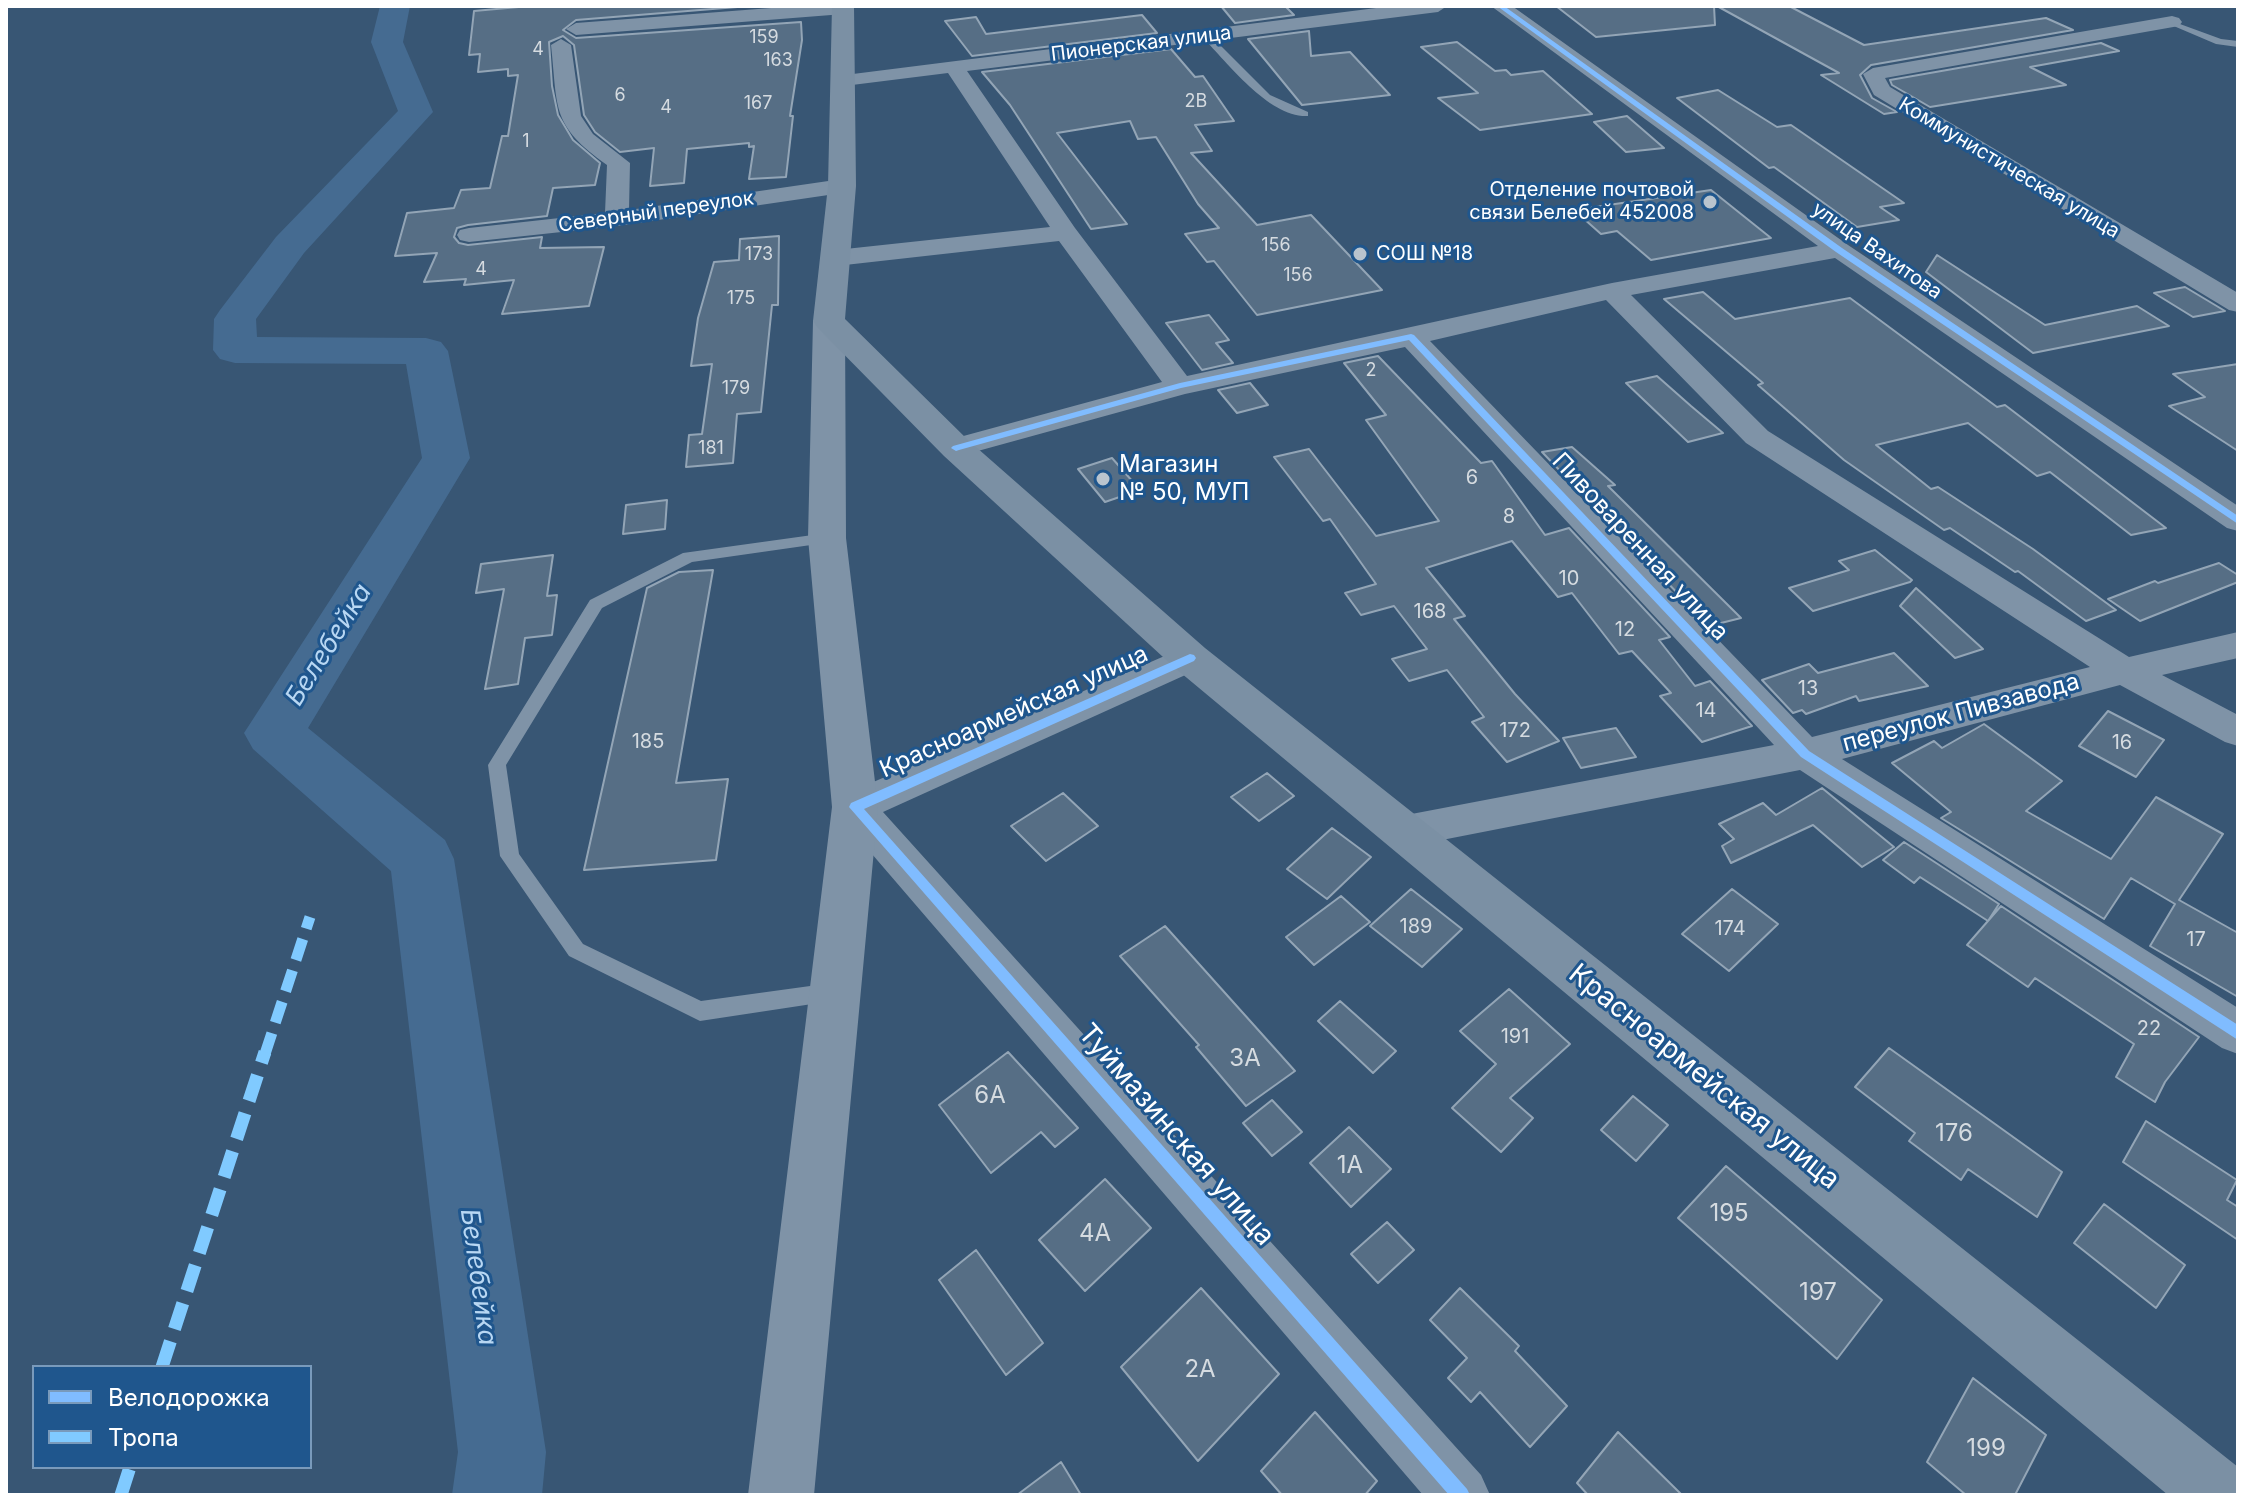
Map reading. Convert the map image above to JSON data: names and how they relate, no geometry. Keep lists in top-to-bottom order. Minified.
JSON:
{"streets":{"main road":["Красноармейская улица"],"street":["Пионерская улица","Коммунистическая улица","Северный переулок","улица Вахитова","Пивоваренная улица","переулок Пивзавода","Туймазинская улица"]},"crossings":[["Пионерская улица","Красноармейская улица"],["Северный переулок","Красноармейская улица"],["Пивоваренная улица","переулок Пивзавода"],["Красноармейская улица","переулок Пивзавода"],["Красноармейская улица","Туймазинская улица"]],"water":["Белебейка"],"places":["Отделение почтовой связи Белебей 452008","СОШ №18","Магазин № 50, МУП"],"house_numbers":["159","4","163","6","2В","167","4","1","156","173","4","156","175","2","179","181","6","8","10","168","12","13","14","172","185","16","189","174","17","22","191","3А","6А","176","1А","195","4А","197","2А","199"],"legend":["Велодорожка","Тропа"]}
